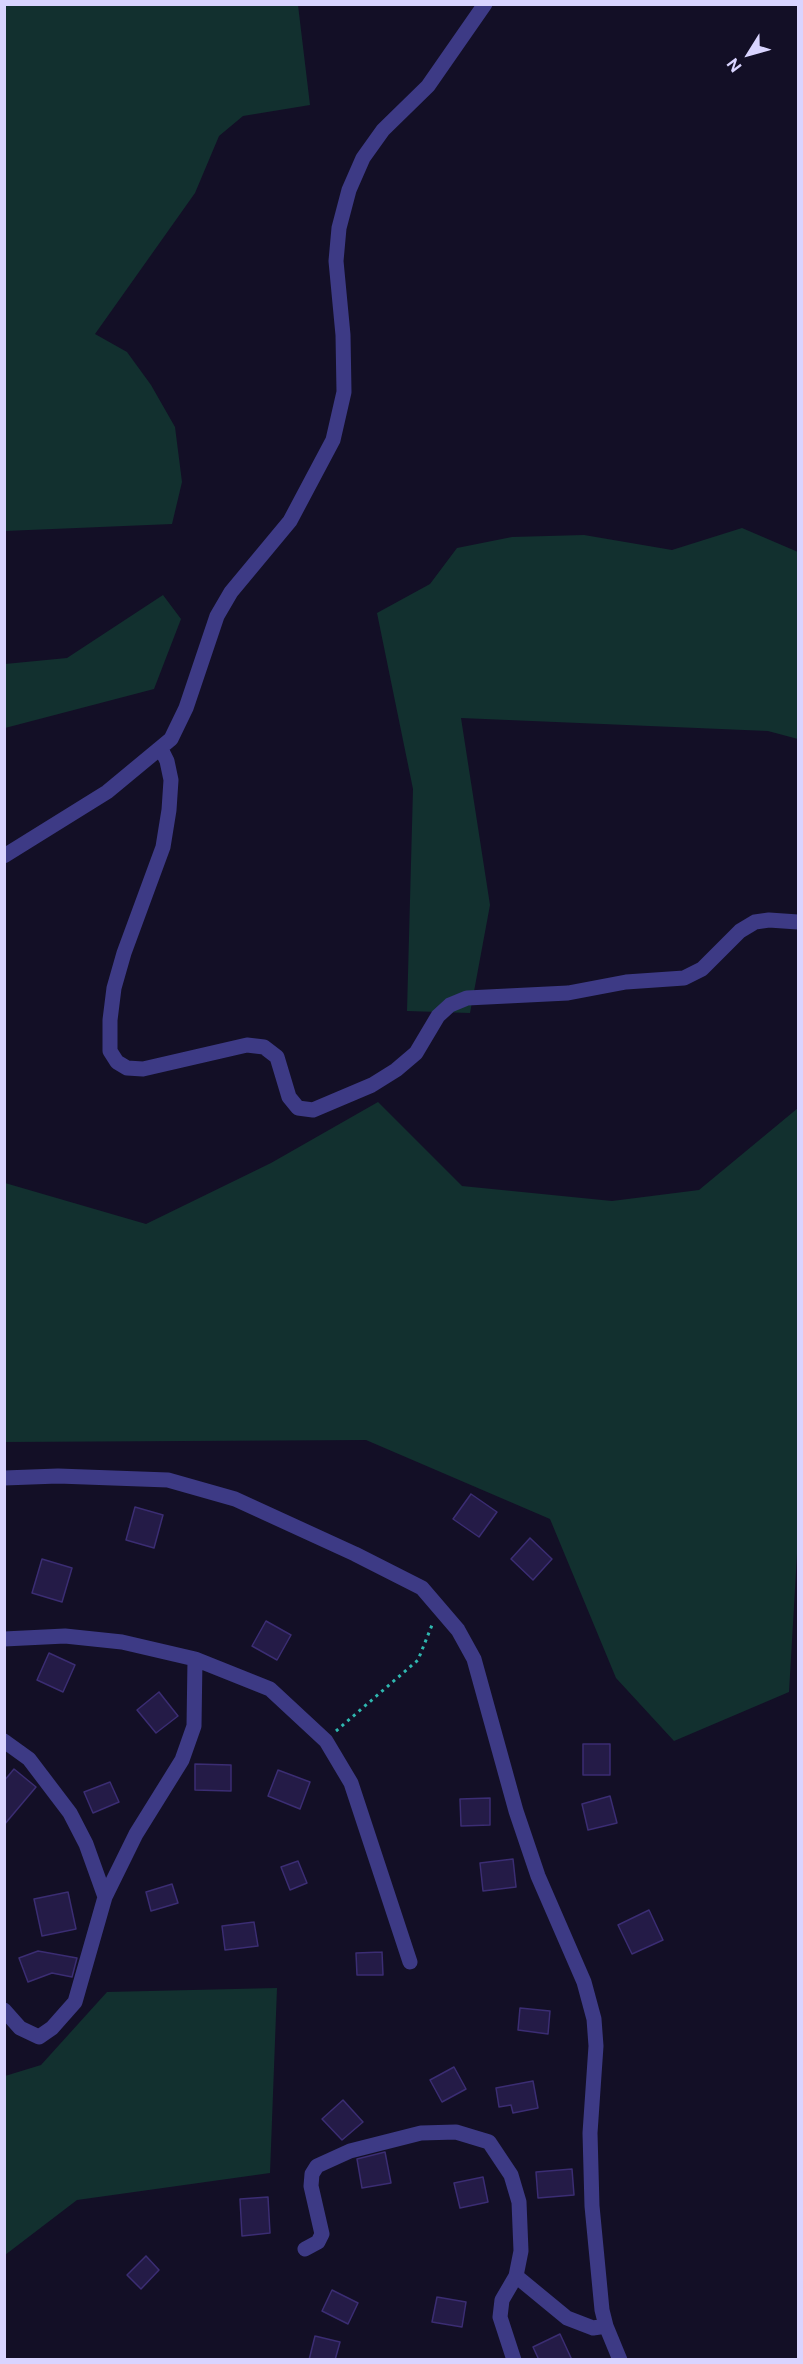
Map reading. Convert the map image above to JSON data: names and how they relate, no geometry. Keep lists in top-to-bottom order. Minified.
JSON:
{"north":"bottom left"}
